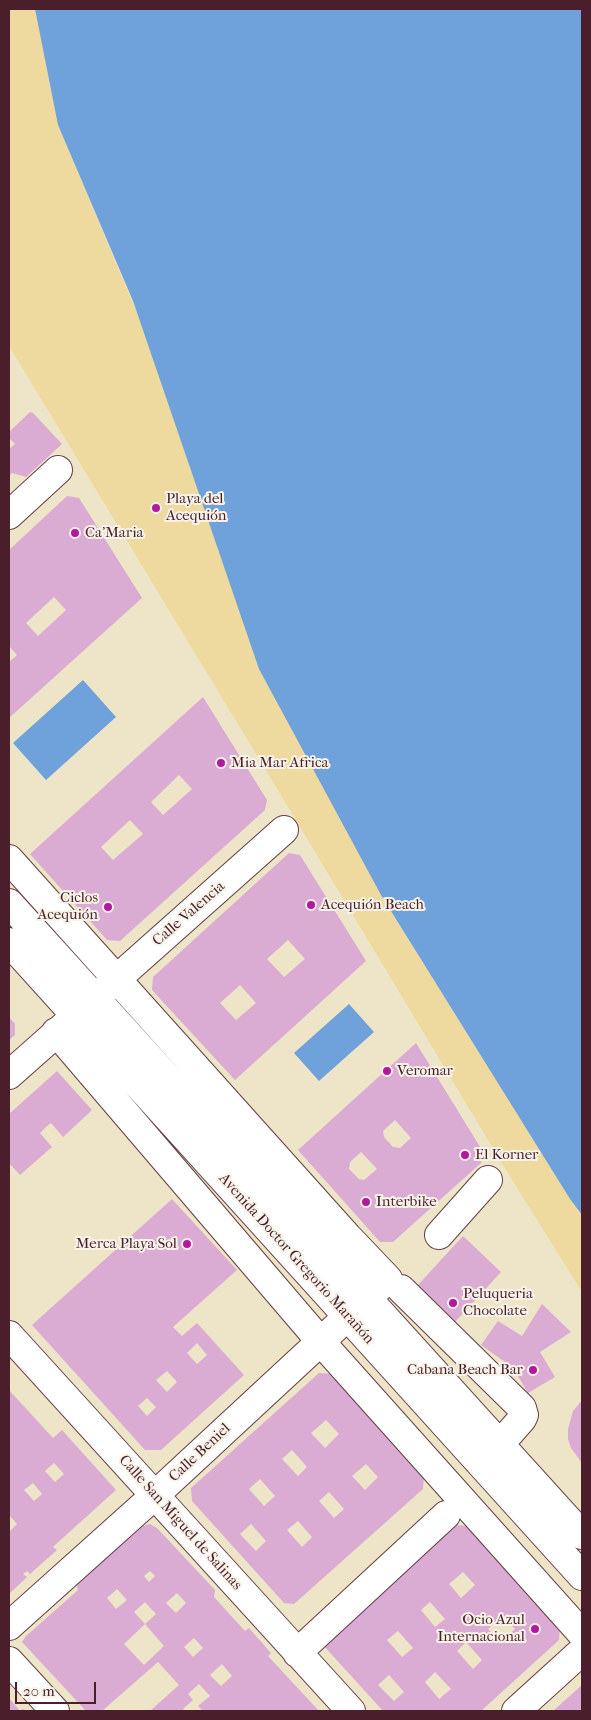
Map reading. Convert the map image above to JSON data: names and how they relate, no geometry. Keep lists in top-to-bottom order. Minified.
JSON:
{"streets":{"street":["Calle Valencia","Avenida Doctor Gregorio Marañón","Calle Beniel","Calle San Miguel de Salinas"]},"crossings":[["Calle Valencia","Avenida Doctor Gregorio Marañón"],["Avenida Doctor Gregorio Marañón","Calle Beniel"],["Calle Beniel","Calle San Miguel de Salinas"]],"places":["Playa del Acequión","Ca'Maria","Mia Mar Africa","Acequión Beach","Ciclos Acequión","Veromar","El Korner","Interbike","Merca Playa Sol","Peluqueria Chocolate","Cabana Beach Bar","Ocio Azul Internacional"],"scale_bar":"20 m"}
